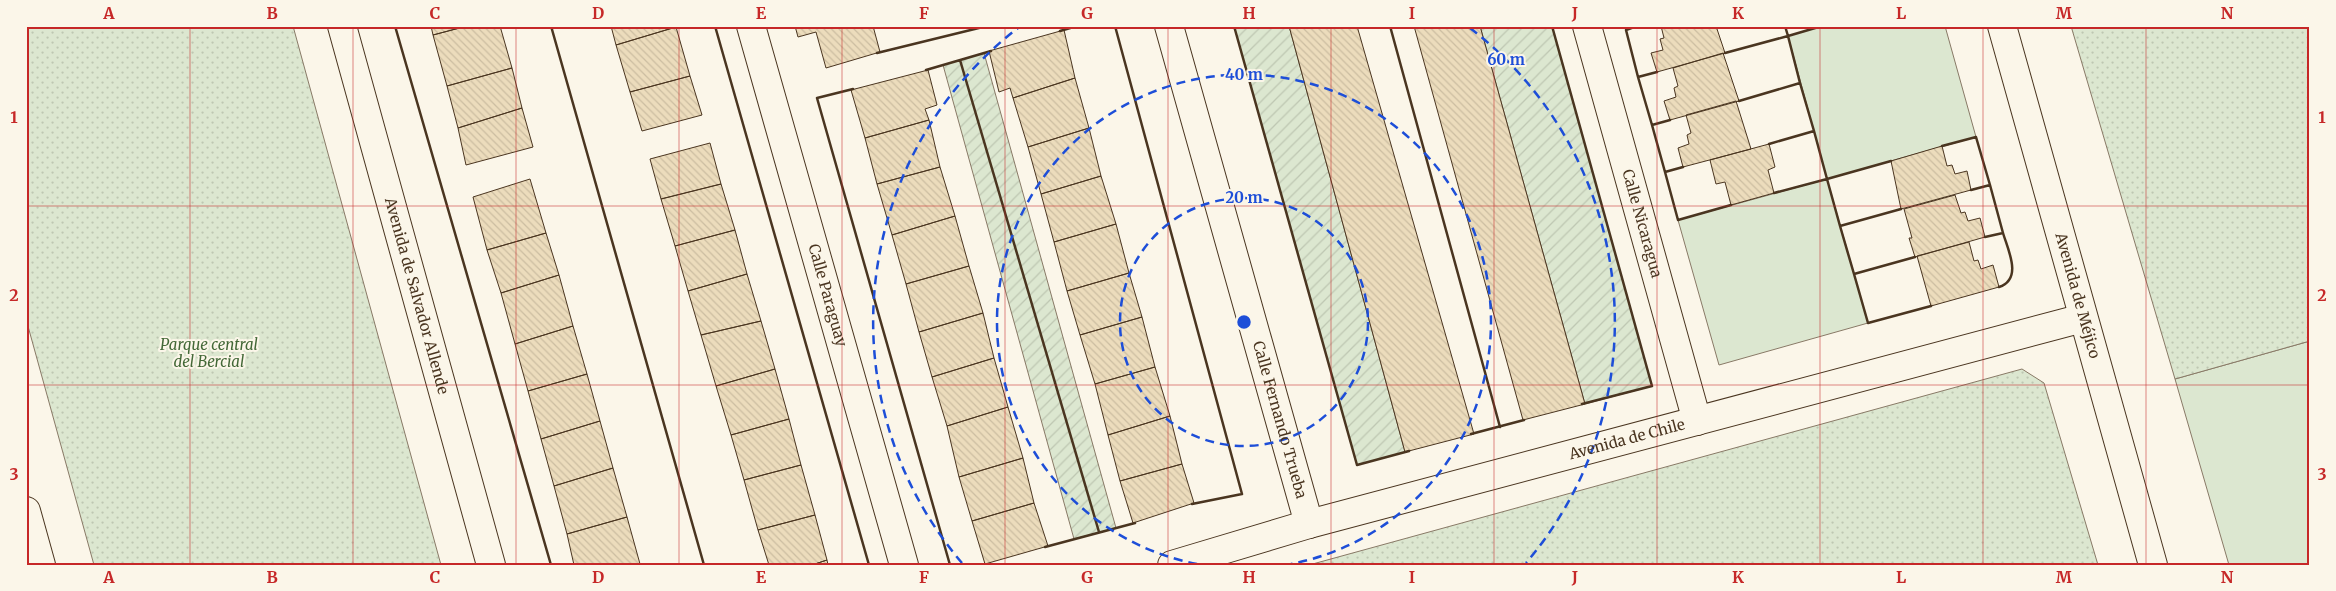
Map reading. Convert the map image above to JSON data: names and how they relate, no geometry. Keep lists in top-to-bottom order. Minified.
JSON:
{"streets":{"street":["Calle Nicaragua","Avenida de Salvador Allende","Calle Paraguay","Avenida de Méjico","Calle Fernando Trueba","Avenida de Chile"]},"crossings":[["Calle Nicaragua","Avenida de Chile"],["Avenida de Méjico","Avenida de Chile"],["Calle Fernando Trueba","Avenida de Chile"]],"parks":["Parque central del Bercial"],"grid":{"columns":["A","B","C","D","E","F","G","H","I","J","K","L","M","N"],"rows":["1","2","3"]},"rings":["60 m","40 m","20 m"]}
